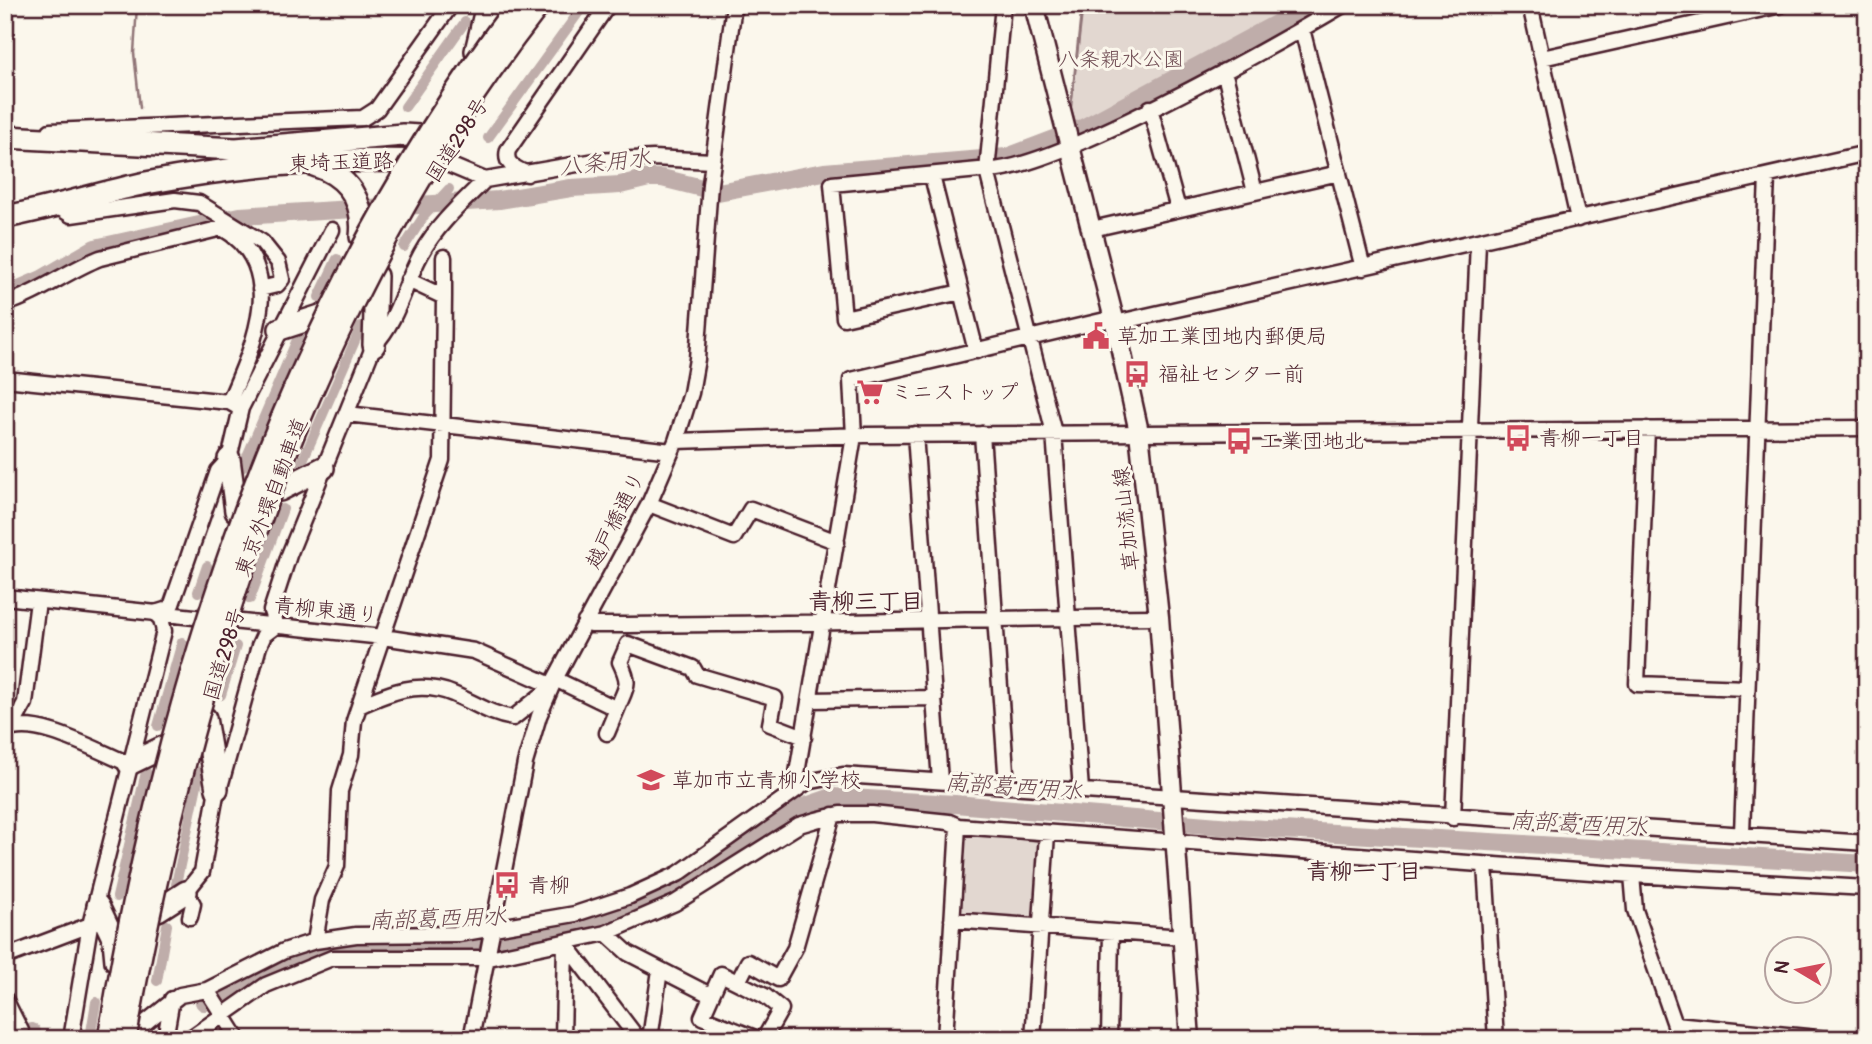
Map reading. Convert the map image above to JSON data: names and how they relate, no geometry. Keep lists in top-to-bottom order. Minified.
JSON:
{"streets":{"highway":["国道298号","東埼玉道路","東京外環自動車道"],"main road":["草加流山線"],"street":["越戸橋通り","青柳東通り"]},"crossings":[["国道298号","東埼玉道路"],["国道298号","東京外環自動車道"],["国道298号","青柳東通り"],["越戸橋通り","青柳東通り"]],"districts":["青柳三丁目","青柳一丁目"],"water":["八条用水","南部葛西用水"],"parks":["八条親水公園"],"places":{"public building":["草加工業団地内郵便局"],"bus stop":["福祉センター前","青柳一丁目","工業団地北","青柳"],"supermarket":["ミニストップ"],"school or university":["草加市立青柳小学校"]},"north":"left"}
